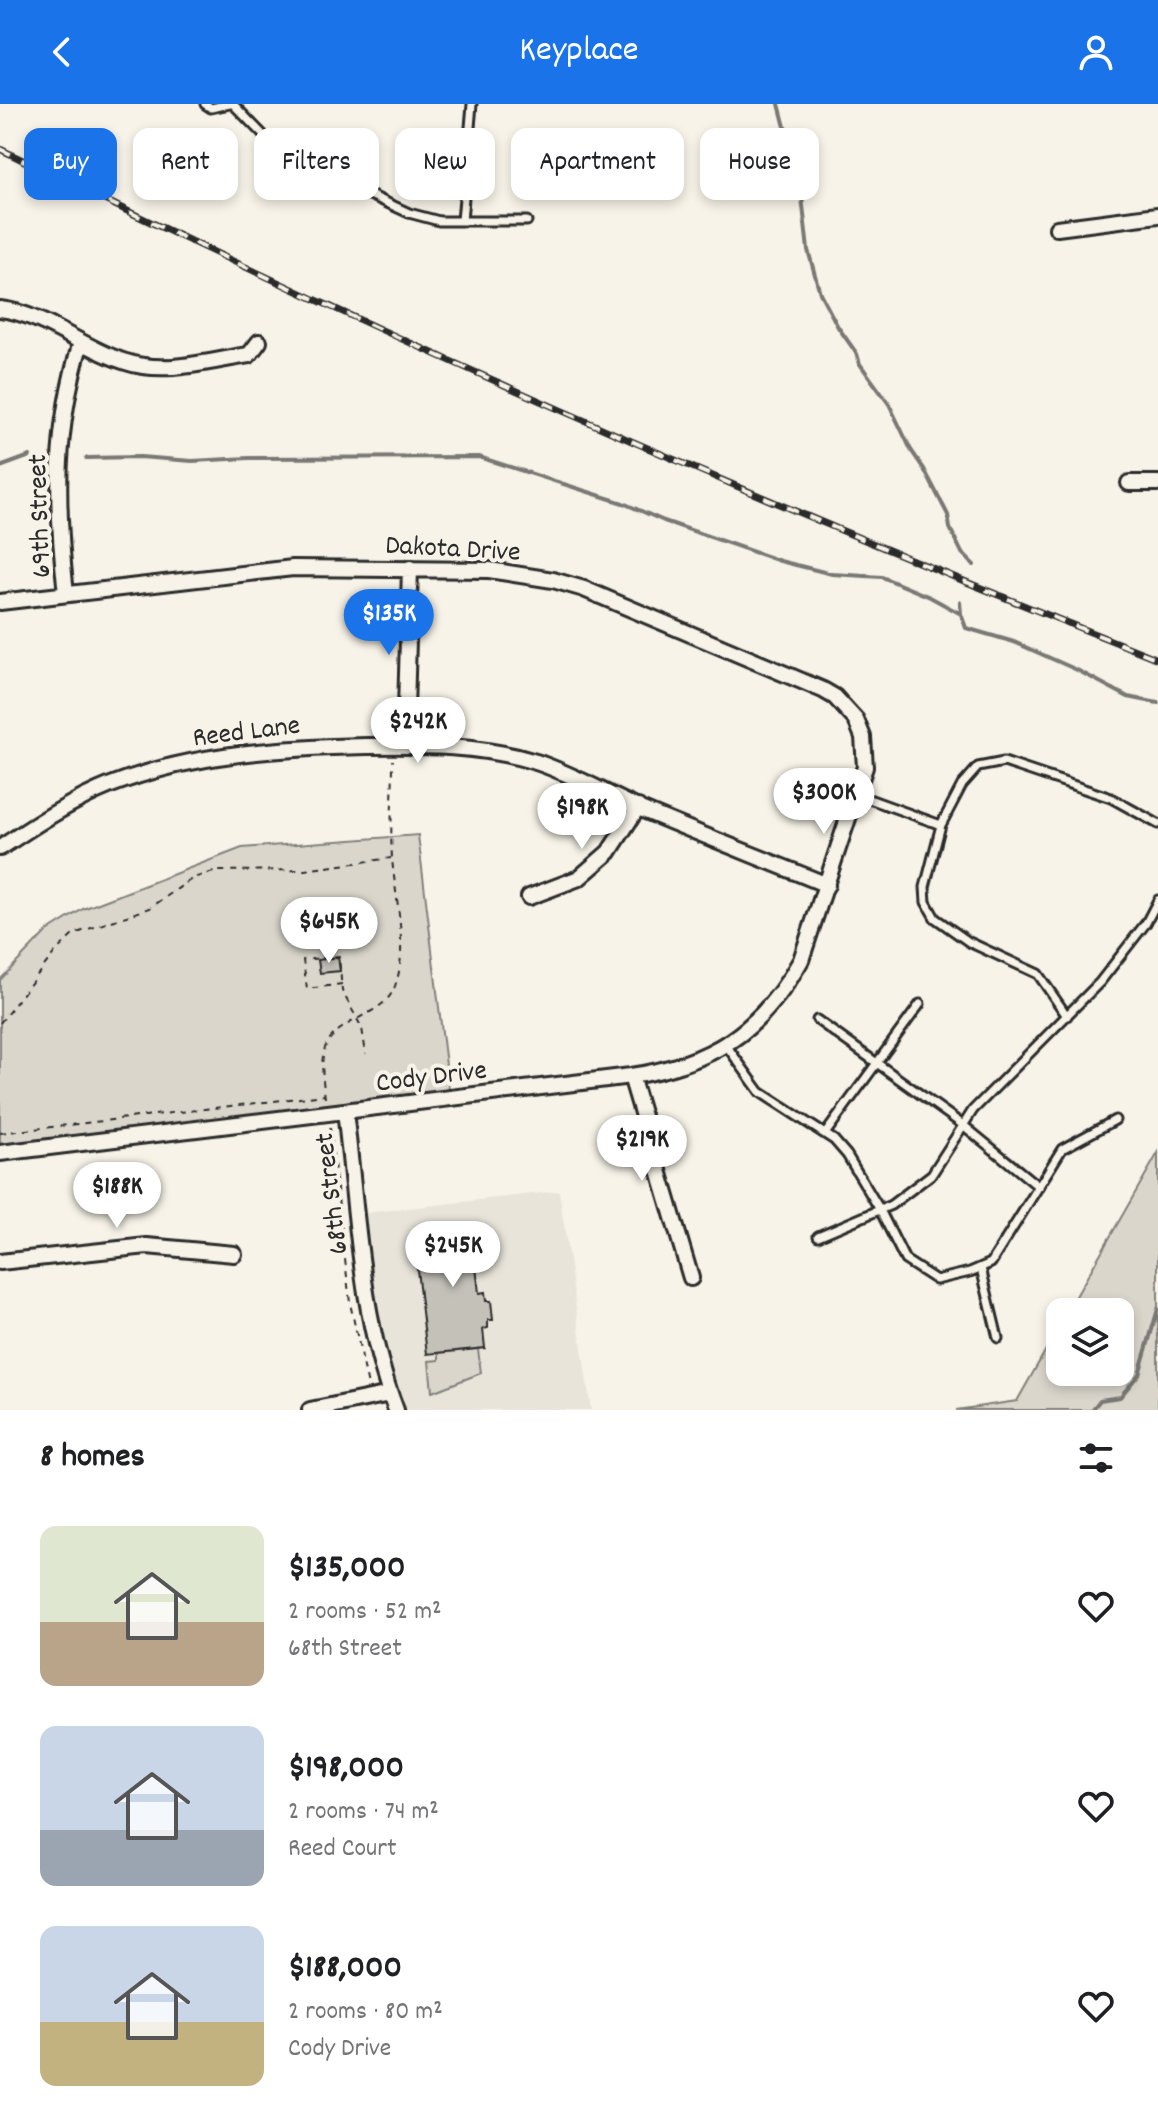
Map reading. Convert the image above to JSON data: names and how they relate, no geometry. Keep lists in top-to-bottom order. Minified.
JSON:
{"streets":{"street":["69th Street","Dakota Drive","Reed Lane","Cody Drive","68th Street"]},"crossings":[["69th Street","Dakota Drive"],["Dakota Drive","Cody Drive"],["Reed Lane","Cody Drive"],["Cody Drive","68th Street"]],"page":{"header":"Keyplace","chip":["Buy","Rent","Filters","New","Apartment","House"],"price":["$135K","$242K","$300K","$198K","$645K","$219K","$188K","$245K"],"heading":"8 homes","list":[{"name":"$135,000","note":"2 rooms · 52 m² · 68th Street"},{"name":"$198,000","note":"2 rooms · 74 m² · Reed Court"},{"name":"$188,000","note":"2 rooms · 80 m² · Cody Drive"}]}}
